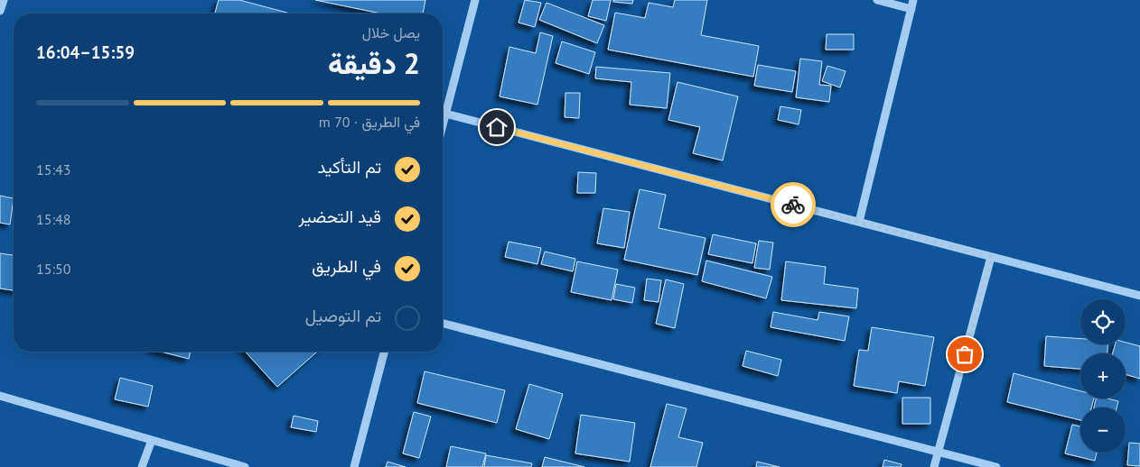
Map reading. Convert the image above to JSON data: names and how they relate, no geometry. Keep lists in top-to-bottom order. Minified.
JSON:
{"page":{"heading":["2 دقيقة","يصل خلال","15:59–16:04"],"bar":"في الطريق · 70 m","list":[["تم التأكيد","15:43"],["قيد التحضير","15:48"],["في الطريق","15:50"],"تم التوصيل"],"map_buttons":["+","−"]}}
